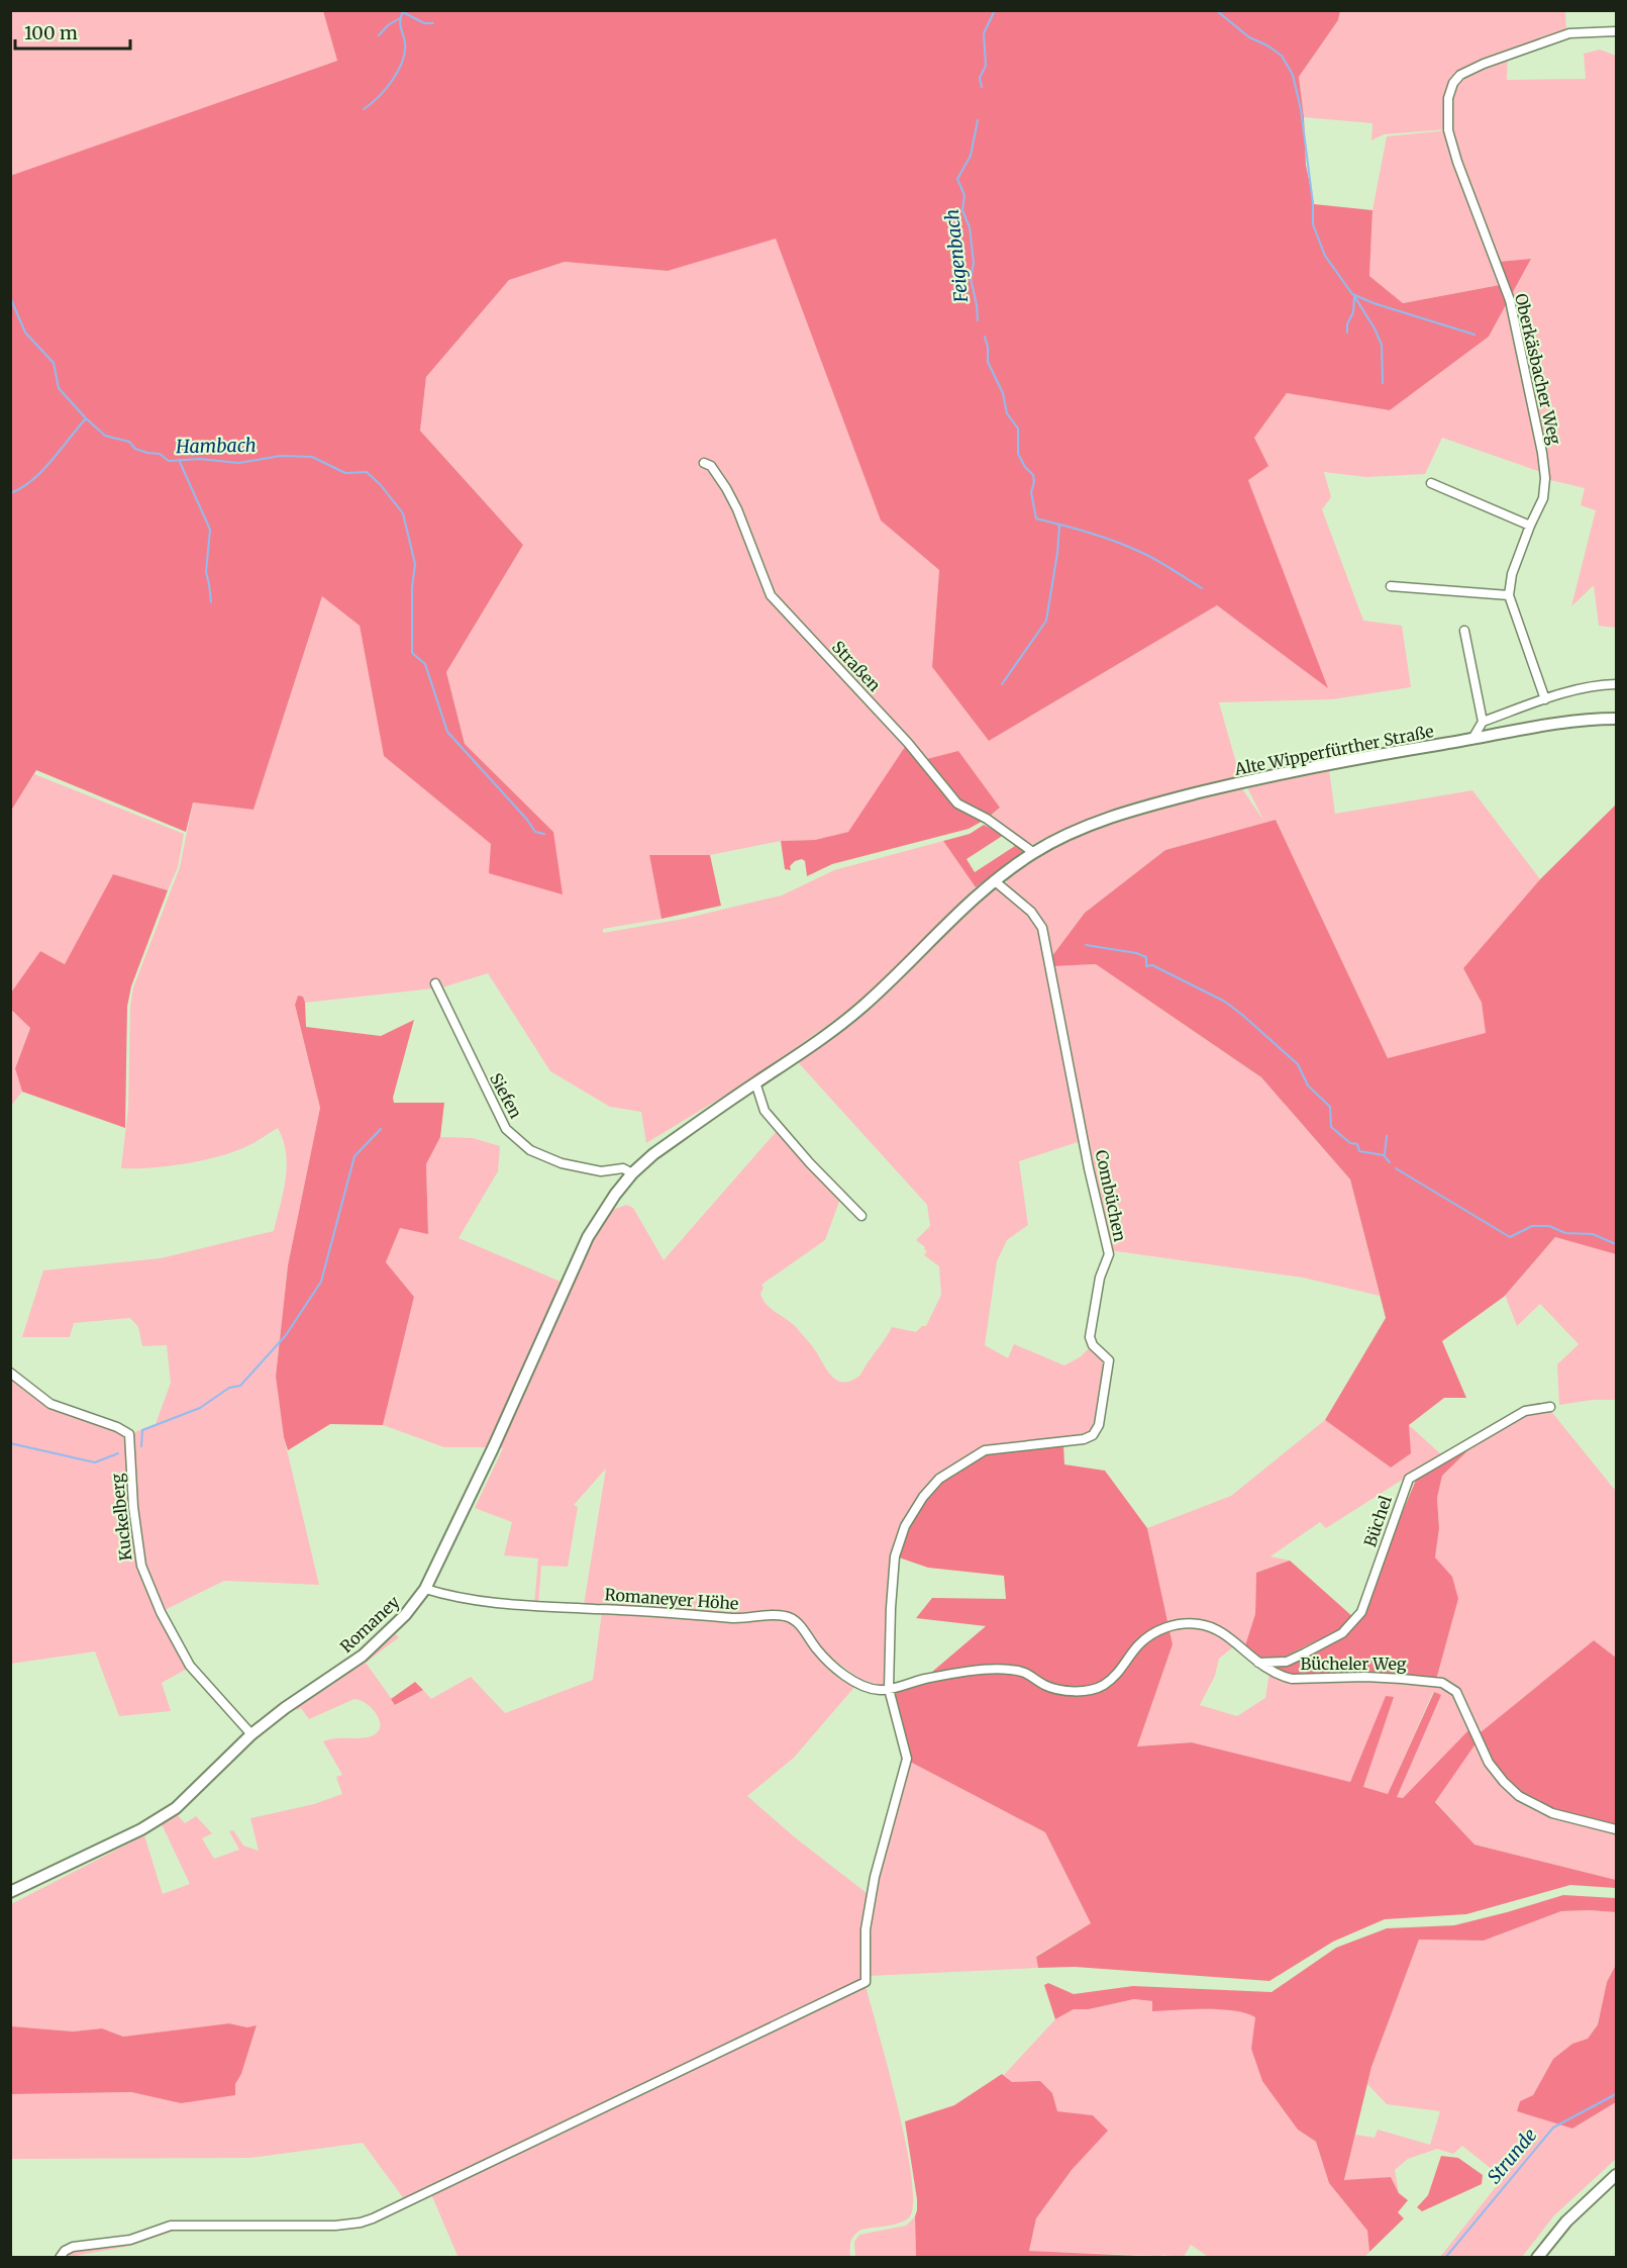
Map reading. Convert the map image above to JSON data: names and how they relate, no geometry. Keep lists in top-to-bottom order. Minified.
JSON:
{"streets":{"main road":["Alte Wipperfürther Straße","Romaney"],"street":["Oberkäsbacher Weg","Straßen","Siefen","Combüchen","Kuckelberg","Büchel","Romaneyer Höhe","Bücheler Weg"]},"crossings":[["Straßen","Alte Wipperfürther Straße"],["Alte Wipperfürther Straße","Combüchen"],["Alte Wipperfürther Straße","Romaney"],["Siefen","Romaney"],["Combüchen","Romaneyer Höhe"],["Combüchen","Bücheler Weg"],["Kuckelberg","Romaney"],["Büchel","Bücheler Weg"],["Romaneyer Höhe","Romaney"],["Romaneyer Höhe","Bücheler Weg"]],"water":["Feigenbach","Hambach","Strunde"],"scale_bar":"100 m"}
